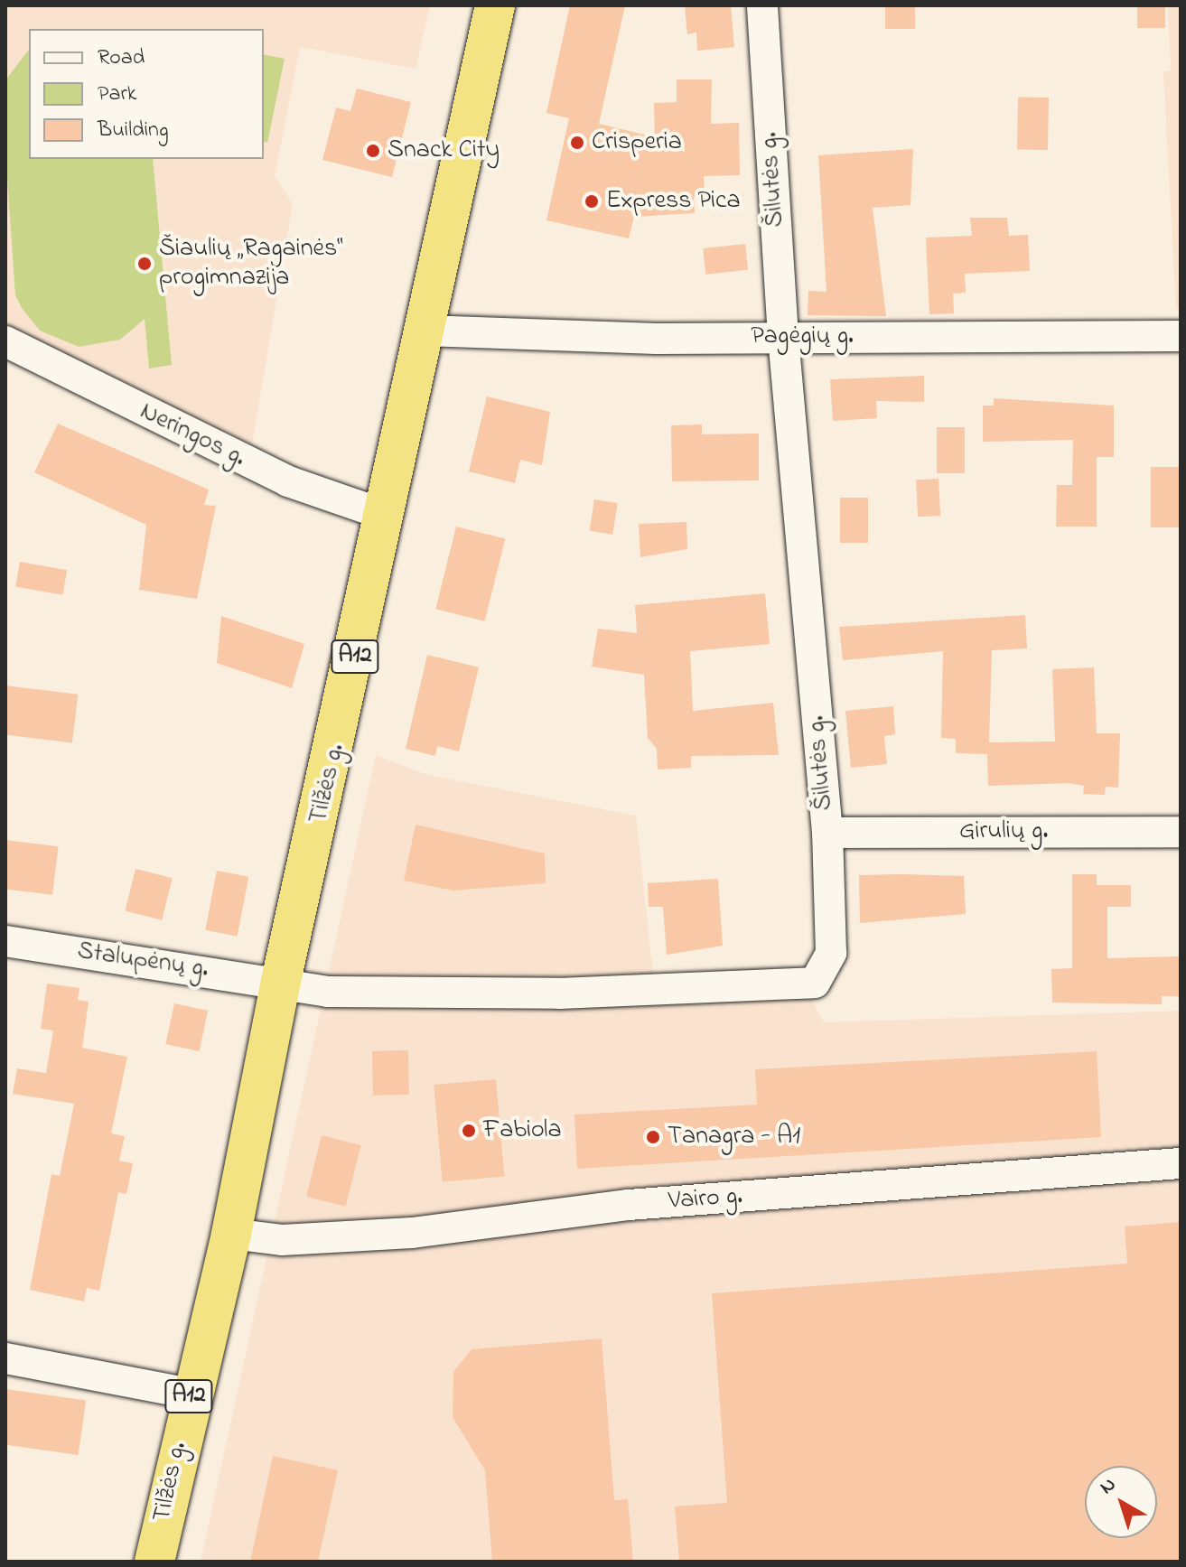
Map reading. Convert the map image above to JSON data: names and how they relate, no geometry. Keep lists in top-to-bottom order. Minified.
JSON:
{"streets":{"highway":["A12","Tilžės g."],"street":["Šilutės g.","Pagėgių g.","Neringos g.","Girulių g.","Stalupėnų g.","Vairo g."]},"crossings":[["Šilutės g.","Pagėgių g."],["Šilutės g.","Tilžės g."],["Šilutės g.","Girulių g."],["Šilutės g.","Stalupėnų g."],["Pagėgių g.","Tilžės g."],["Neringos g.","Tilžės g."],["Tilžės g.","Stalupėnų g."],["Tilžės g.","Vairo g."]],"places":["Crisperia","Snack City","Express Pica","Šiaulių „Ragainės“ progimnazija","Fabiola","Tanagra - A1"],"legend":["Road","Park","Building"],"north":"top left"}
